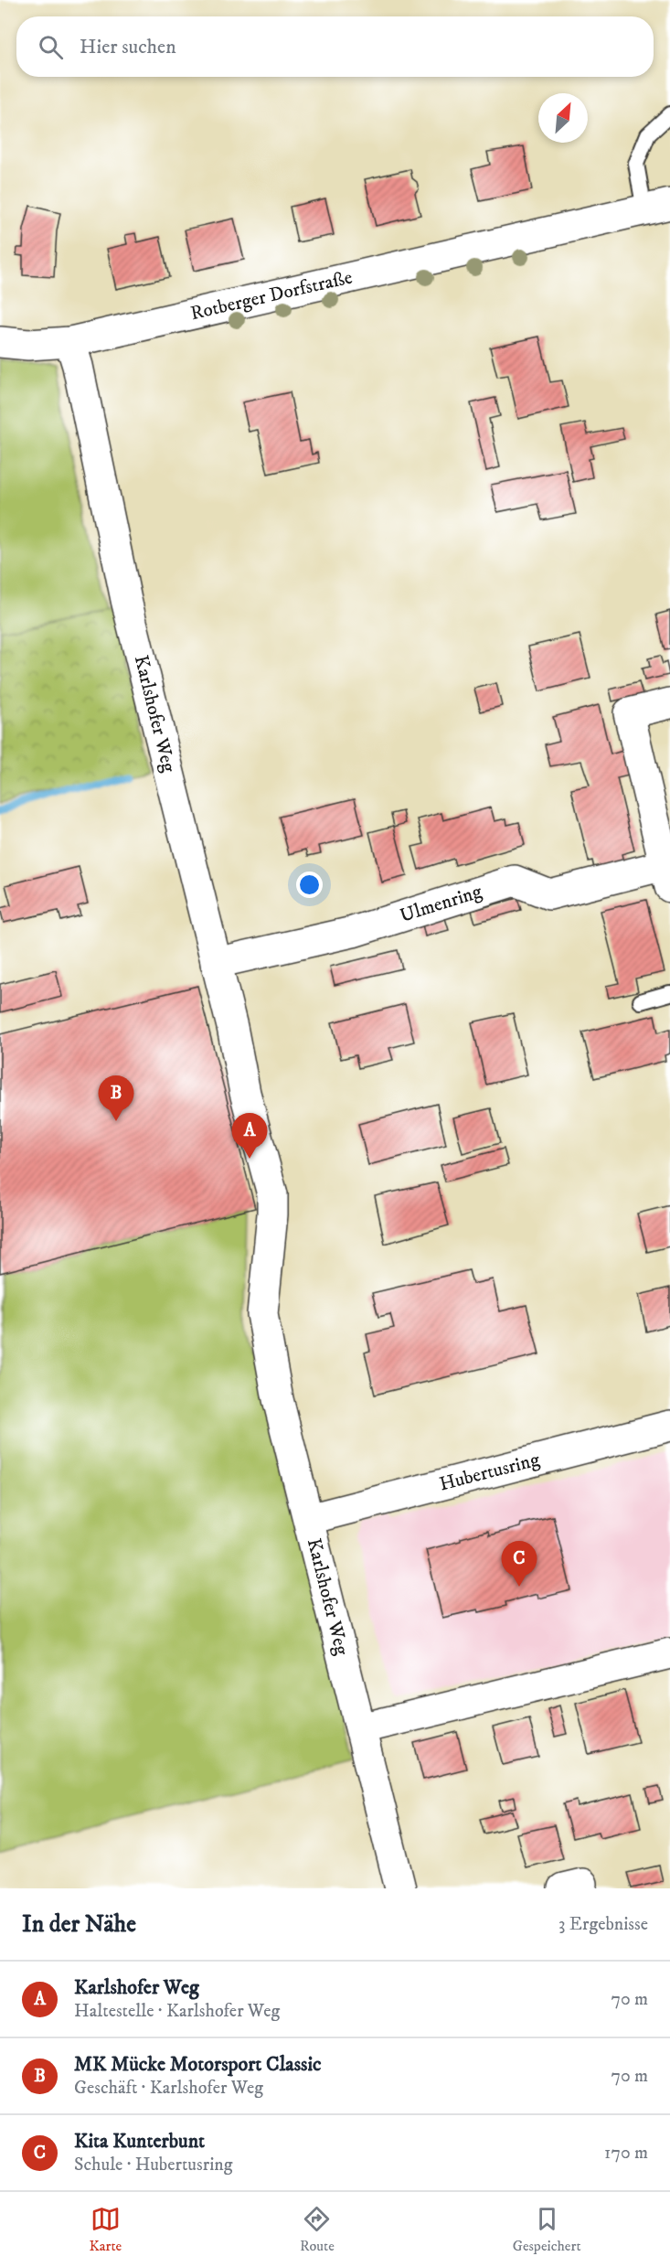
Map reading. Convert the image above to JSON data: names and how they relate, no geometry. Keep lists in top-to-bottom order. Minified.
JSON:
{"streets":{"street":["Rotberger Dorfstraße","Karlshofer Weg","Ulmenring","Hubertusring"]},"crossings":[["Rotberger Dorfstraße","Karlshofer Weg"],["Karlshofer Weg","Ulmenring"],["Karlshofer Weg","Hubertusring"]],"north":"top right","page":{"search":"Hier suchen","pins":["B","A","C"],"heading":["In der Nähe","3 Ergebnisse"],"list":[{"mark":"A","name":"Karlshofer Weg","note":"Haltestelle · Karlshofer Weg","value":"70 m"},{"mark":"B","name":"MK Mücke Motorsport Classic","note":"Geschäft · Karlshofer Weg","value":"70 m"},{"mark":"C","name":"Kita Kunterbunt","note":"Schule · Hubertusring","value":"170 m"}],"nav":["Karte","Route","Gespeichert"]}}
